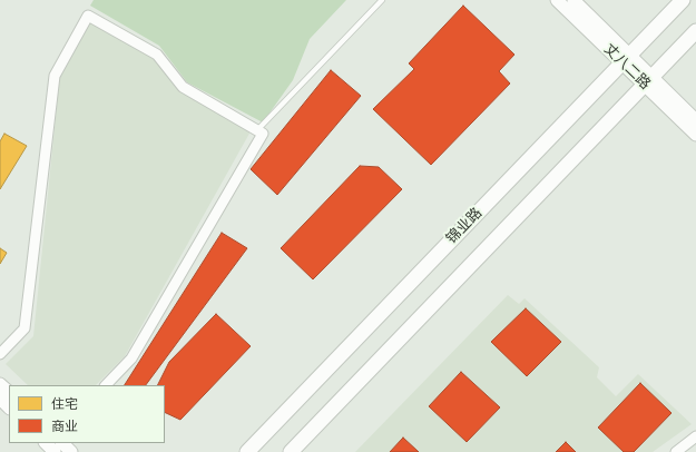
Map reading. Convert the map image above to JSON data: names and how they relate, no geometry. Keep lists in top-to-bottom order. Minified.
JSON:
{"streets":{"main road":["锦业路"],"street":["丈八二路"]},"crossings":[["丈八二路","锦业路"]],"legend":["住宅","商业"]}
